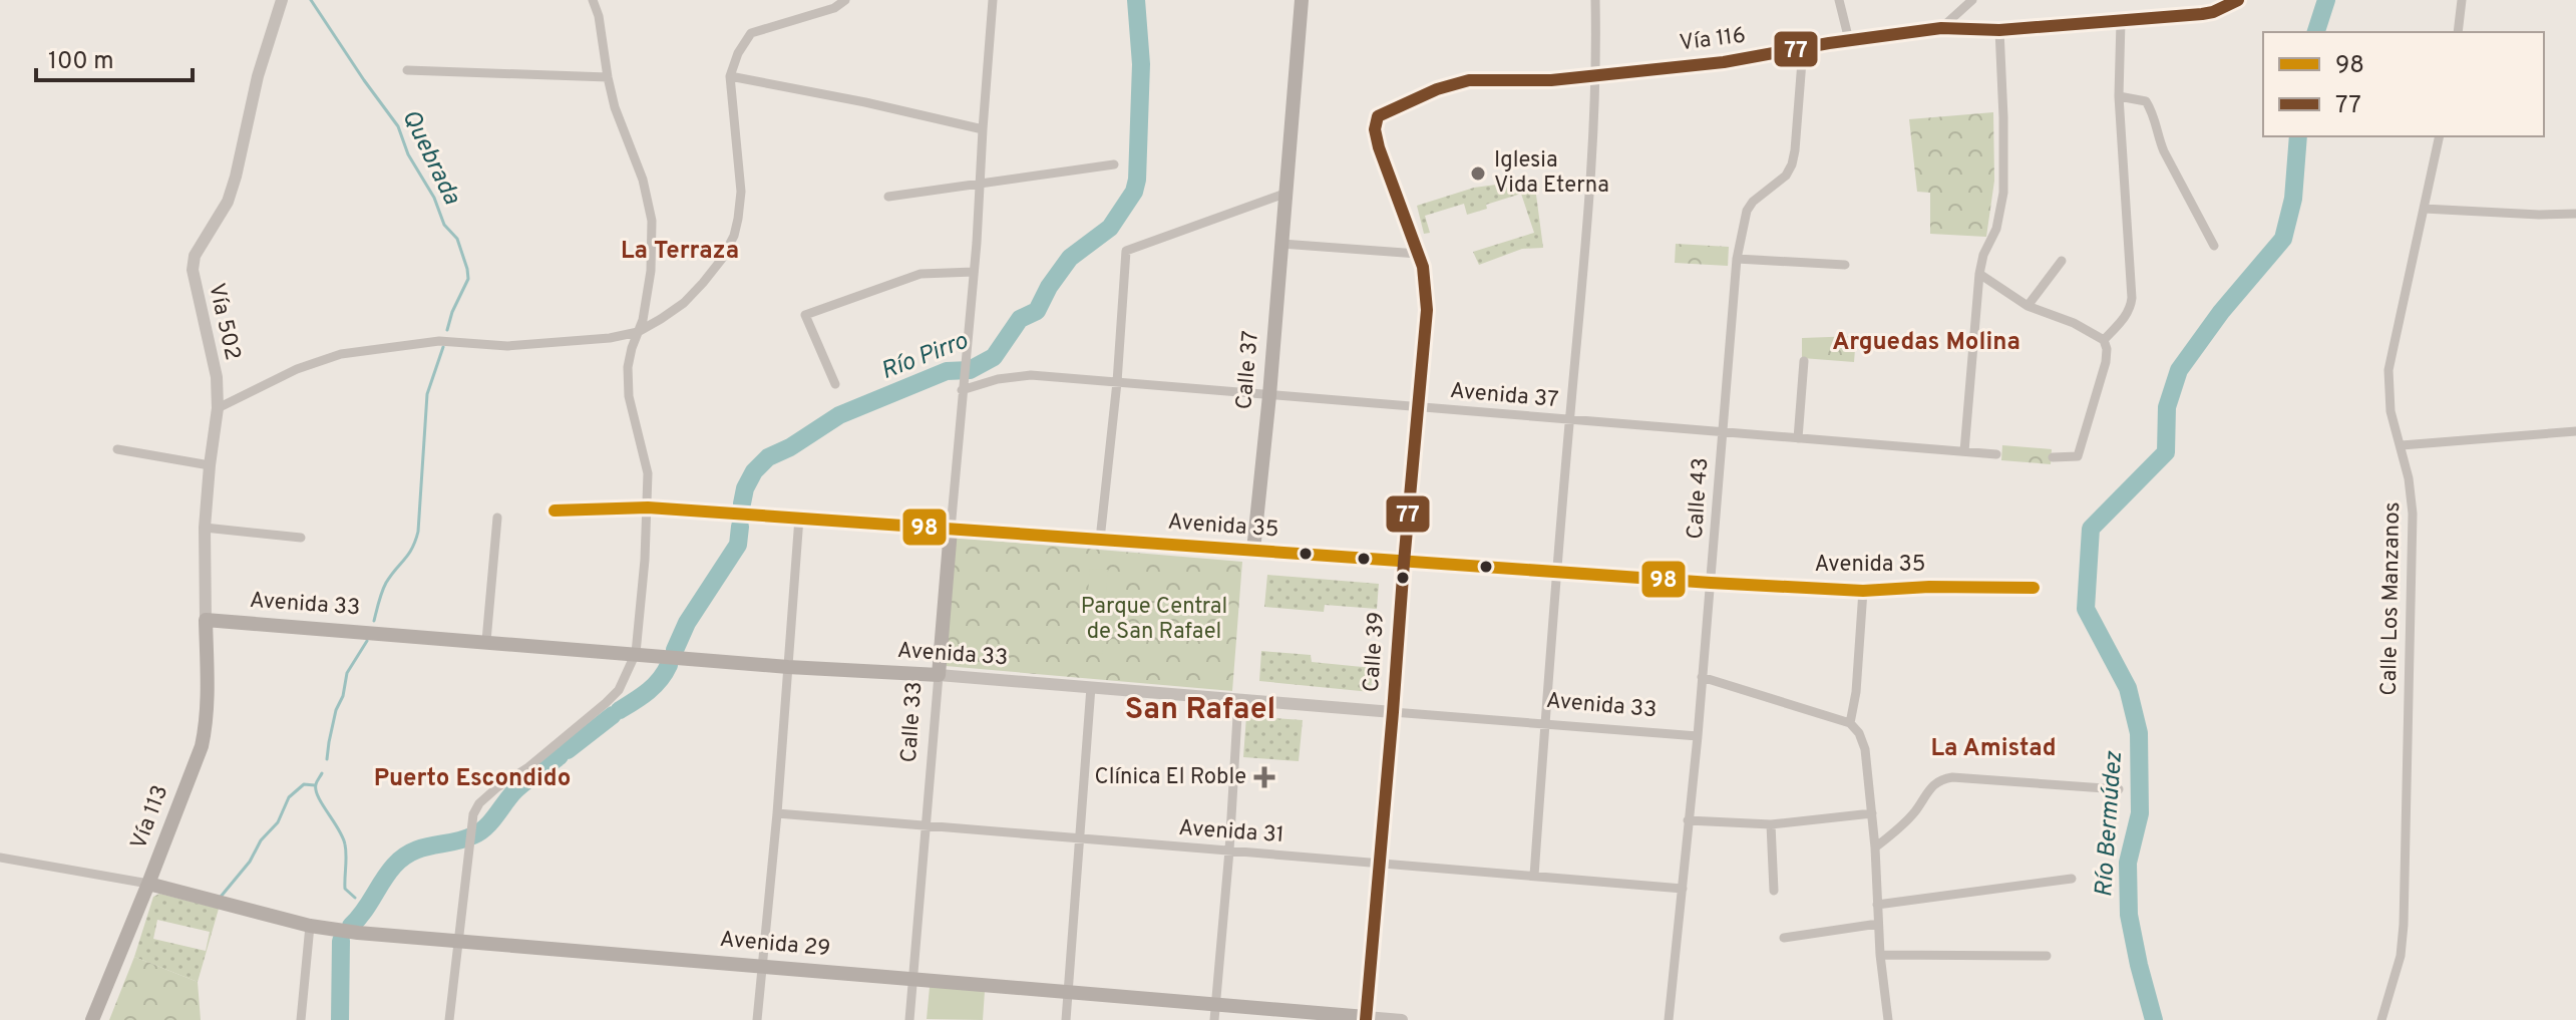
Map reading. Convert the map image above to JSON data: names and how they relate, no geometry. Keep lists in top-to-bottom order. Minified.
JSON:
{"streets":{"main road":["Vía 116","Calle 37","Avenida 35","Avenida 33","Calle 39","Calle 33","Vía 113","Avenida 29"],"street":["Vía 502","Avenida 37","Calle 43","Calle Los Manzanos","Avenida 31"]},"crossings":[["Vía 116","Calle 43"],["Vía 116","Calle 39"],["Vía 502","Avenida 33"],["Vía 502","Vía 113"],["Calle 37","Avenida 37"],["Calle 37","Avenida 35"],["Avenida 37","Calle 43"],["Avenida 37","Calle 39"],["Avenida 37","Calle 33"],["Calle 43","Avenida 35"],["Calle 43","Avenida 33"],["Calle 43","Avenida 31"],["Avenida 35","Calle 39"],["Avenida 35","Calle 33"],["Avenida 33","Calle 39"],["Avenida 33","Calle 33"],["Avenida 33","Vía 113"],["Calle 39","Avenida 31"],["Calle 39","Avenida 29"],["Calle 33","Avenida 31"],["Calle 33","Avenida 29"],["Vía 113","Avenida 29"]],"districts":["La Terraza","Arguedas Molina","San Rafael","La Amistad","Puerto Escondido"],"water":["Quebrada","Río Pirro","Río Bermúdez"],"parks":["Parque Central de San Rafael"],"places":{"other":["Iglesia Vida Eterna"],"health":["Clínica El Roble"]},"lines":["transit line 77","transit line 98"],"legend":["98","77"],"scale_bar":"100 m"}
